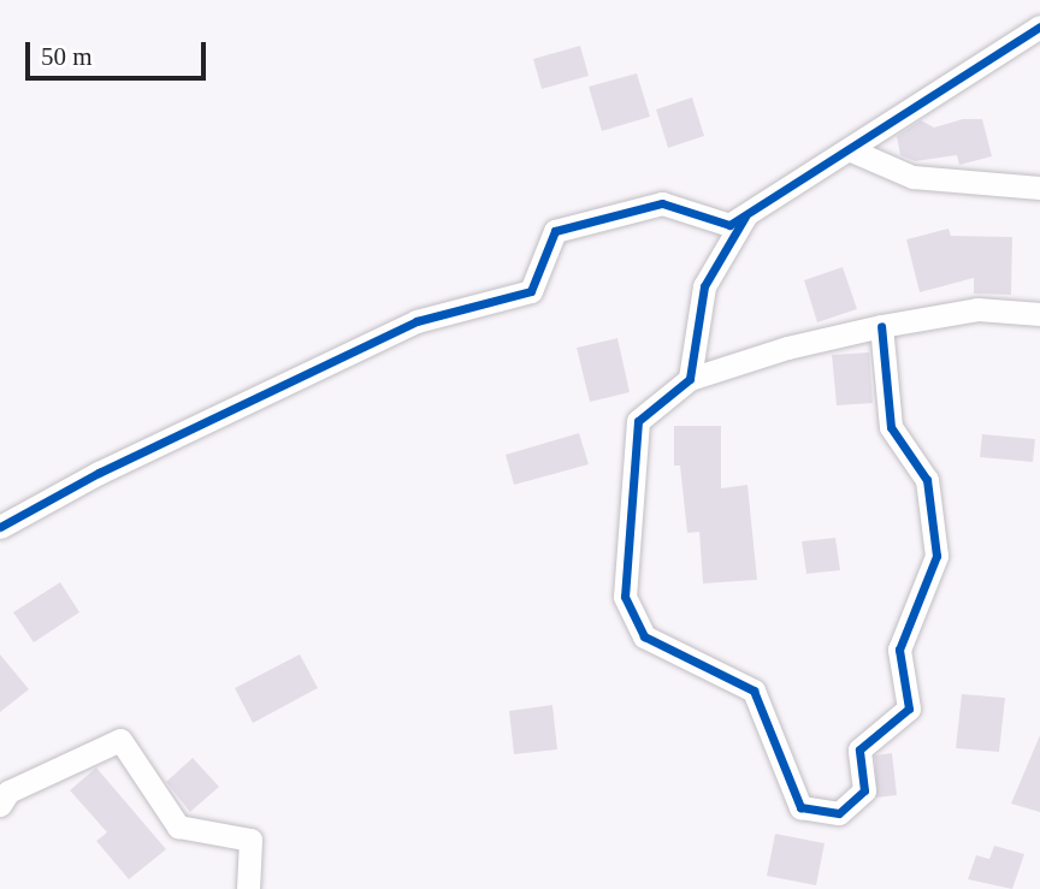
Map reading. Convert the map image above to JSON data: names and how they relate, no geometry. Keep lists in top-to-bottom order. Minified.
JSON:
{"scale_bar":"50 m"}
